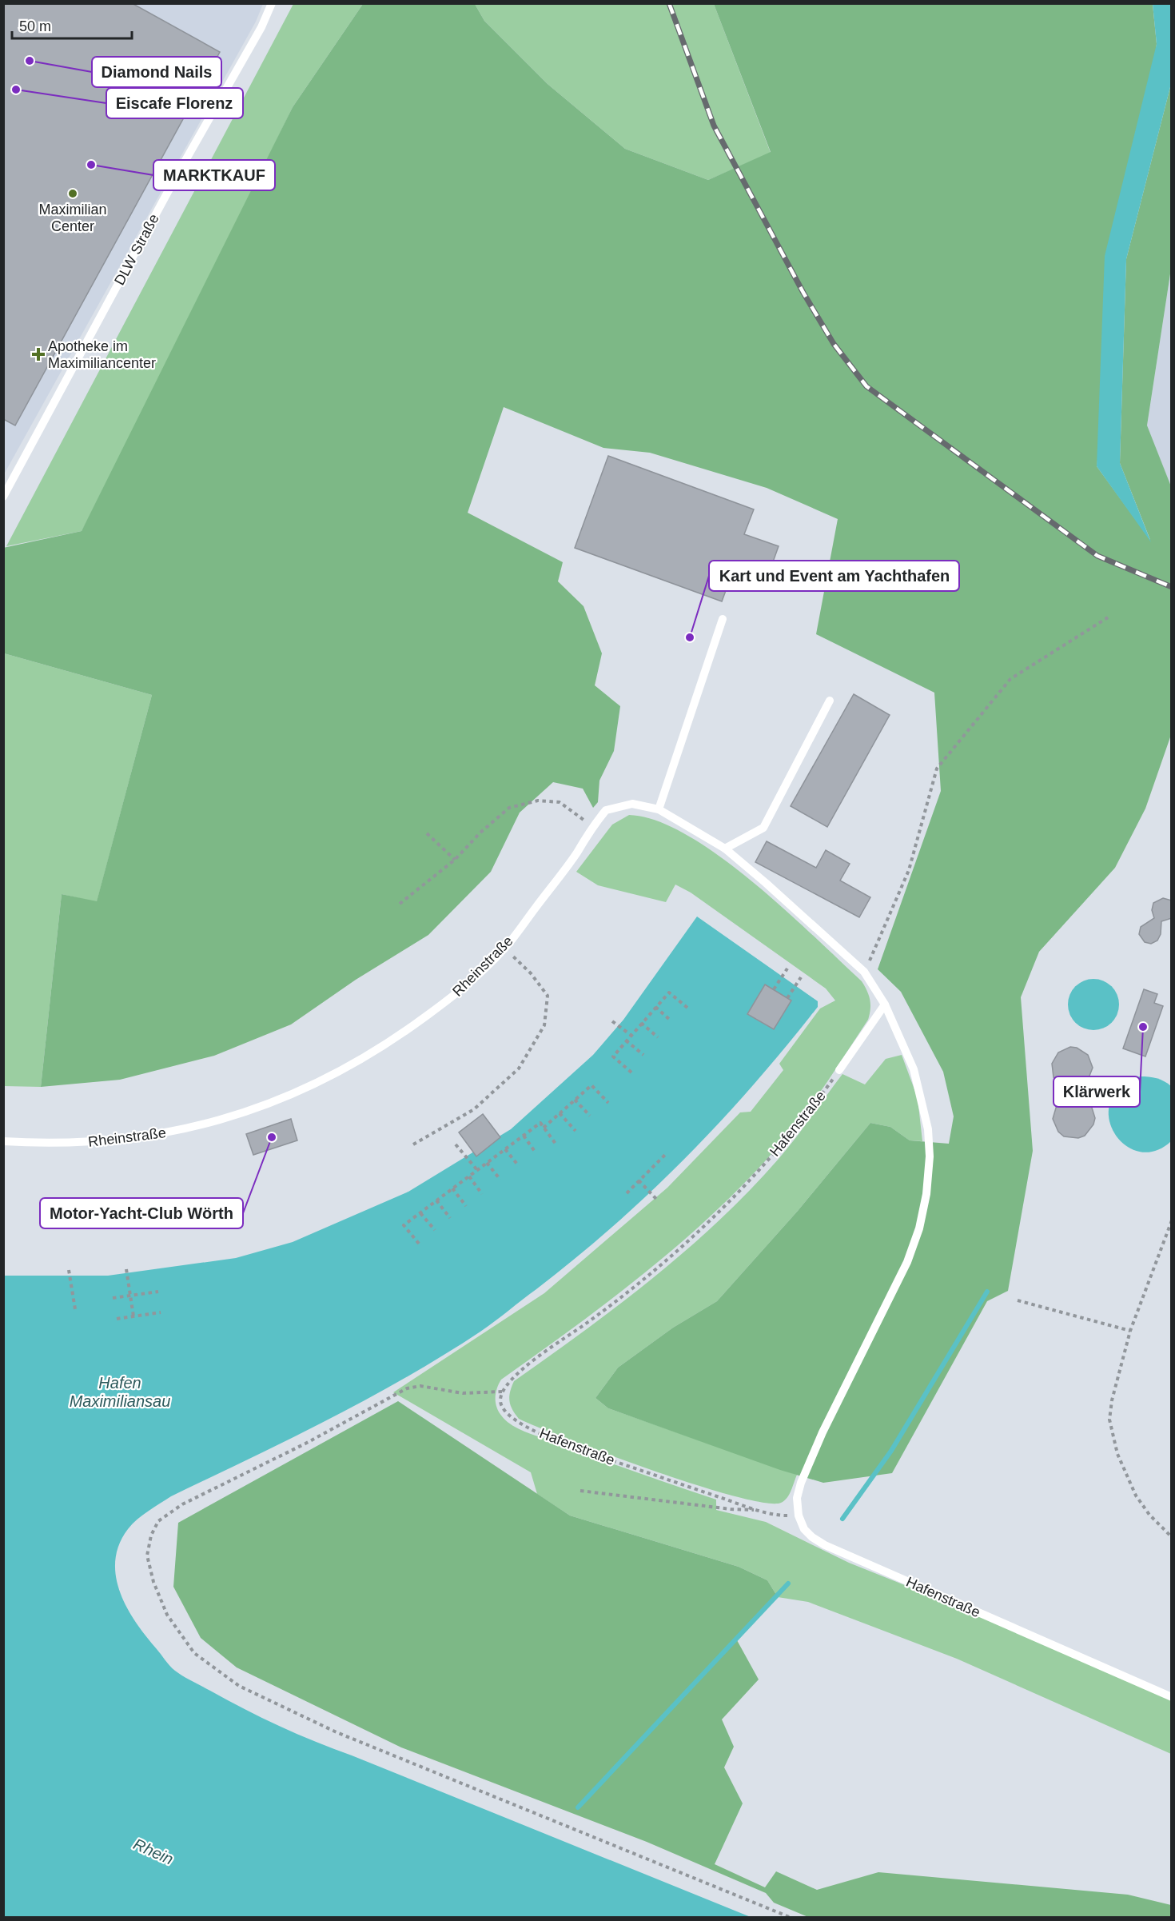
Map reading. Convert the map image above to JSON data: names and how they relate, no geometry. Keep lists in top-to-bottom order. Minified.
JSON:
{"streets":{"lane":["DLW Straße","Rheinstraße","Hafenstraße"]},"crossings":[["Rheinstraße","Hafenstraße"]],"water":["Hafen Maximiliansau","Rhein"],"places":{"other":["Diamond Nails","Eiscafe Florenz","MARKTKAUF","Maximilian Center","Kart und Event am Yachthafen","Klärwerk","Motor-Yacht-Club Wörth"],"health":["Apotheke im Maximiliancenter"]},"scale_bar":"50 m"}
